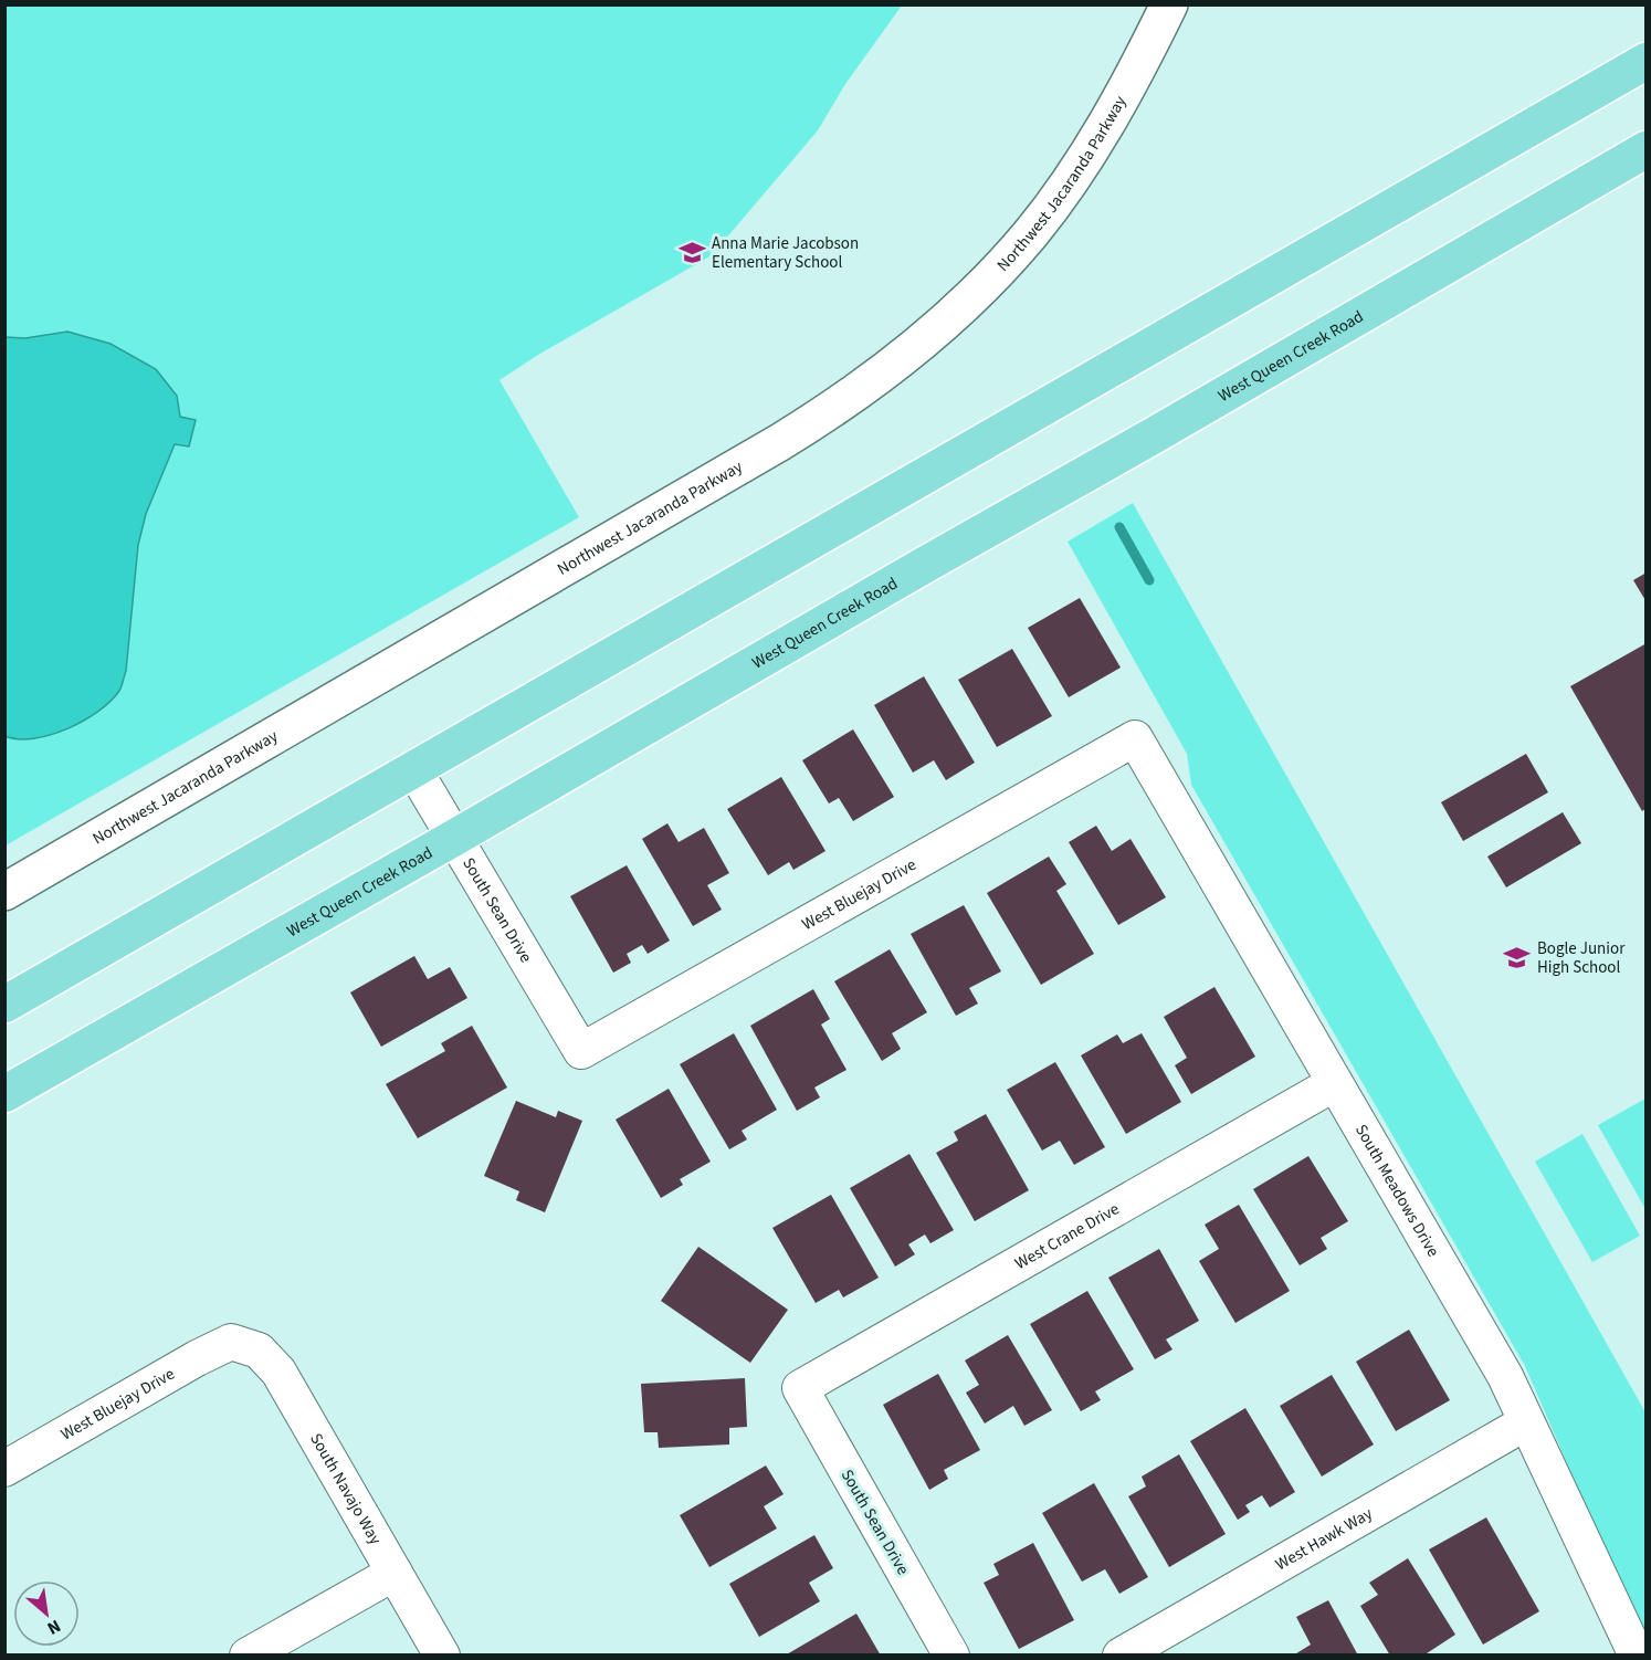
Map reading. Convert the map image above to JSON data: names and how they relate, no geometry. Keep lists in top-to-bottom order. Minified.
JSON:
{"streets":{"main road":["West Queen Creek Road"],"street":["Northwest Jacaranda Parkway","West Bluejay Drive","South Sean Drive","South Meadows Drive","West Crane Drive","South Navajo Way","West Hawk Way"]},"crossings":[["West Queen Creek Road","South Sean Drive"],["West Bluejay Drive","South Sean Drive"],["West Bluejay Drive","South Meadows Drive"],["West Bluejay Drive","South Navajo Way"],["South Sean Drive","West Crane Drive"],["South Meadows Drive","West Crane Drive"],["South Meadows Drive","West Hawk Way"]],"places":{"school or university":["Anna Marie Jacobson Elementary School","Bogle Junior High School"]},"north":"bottom right"}
